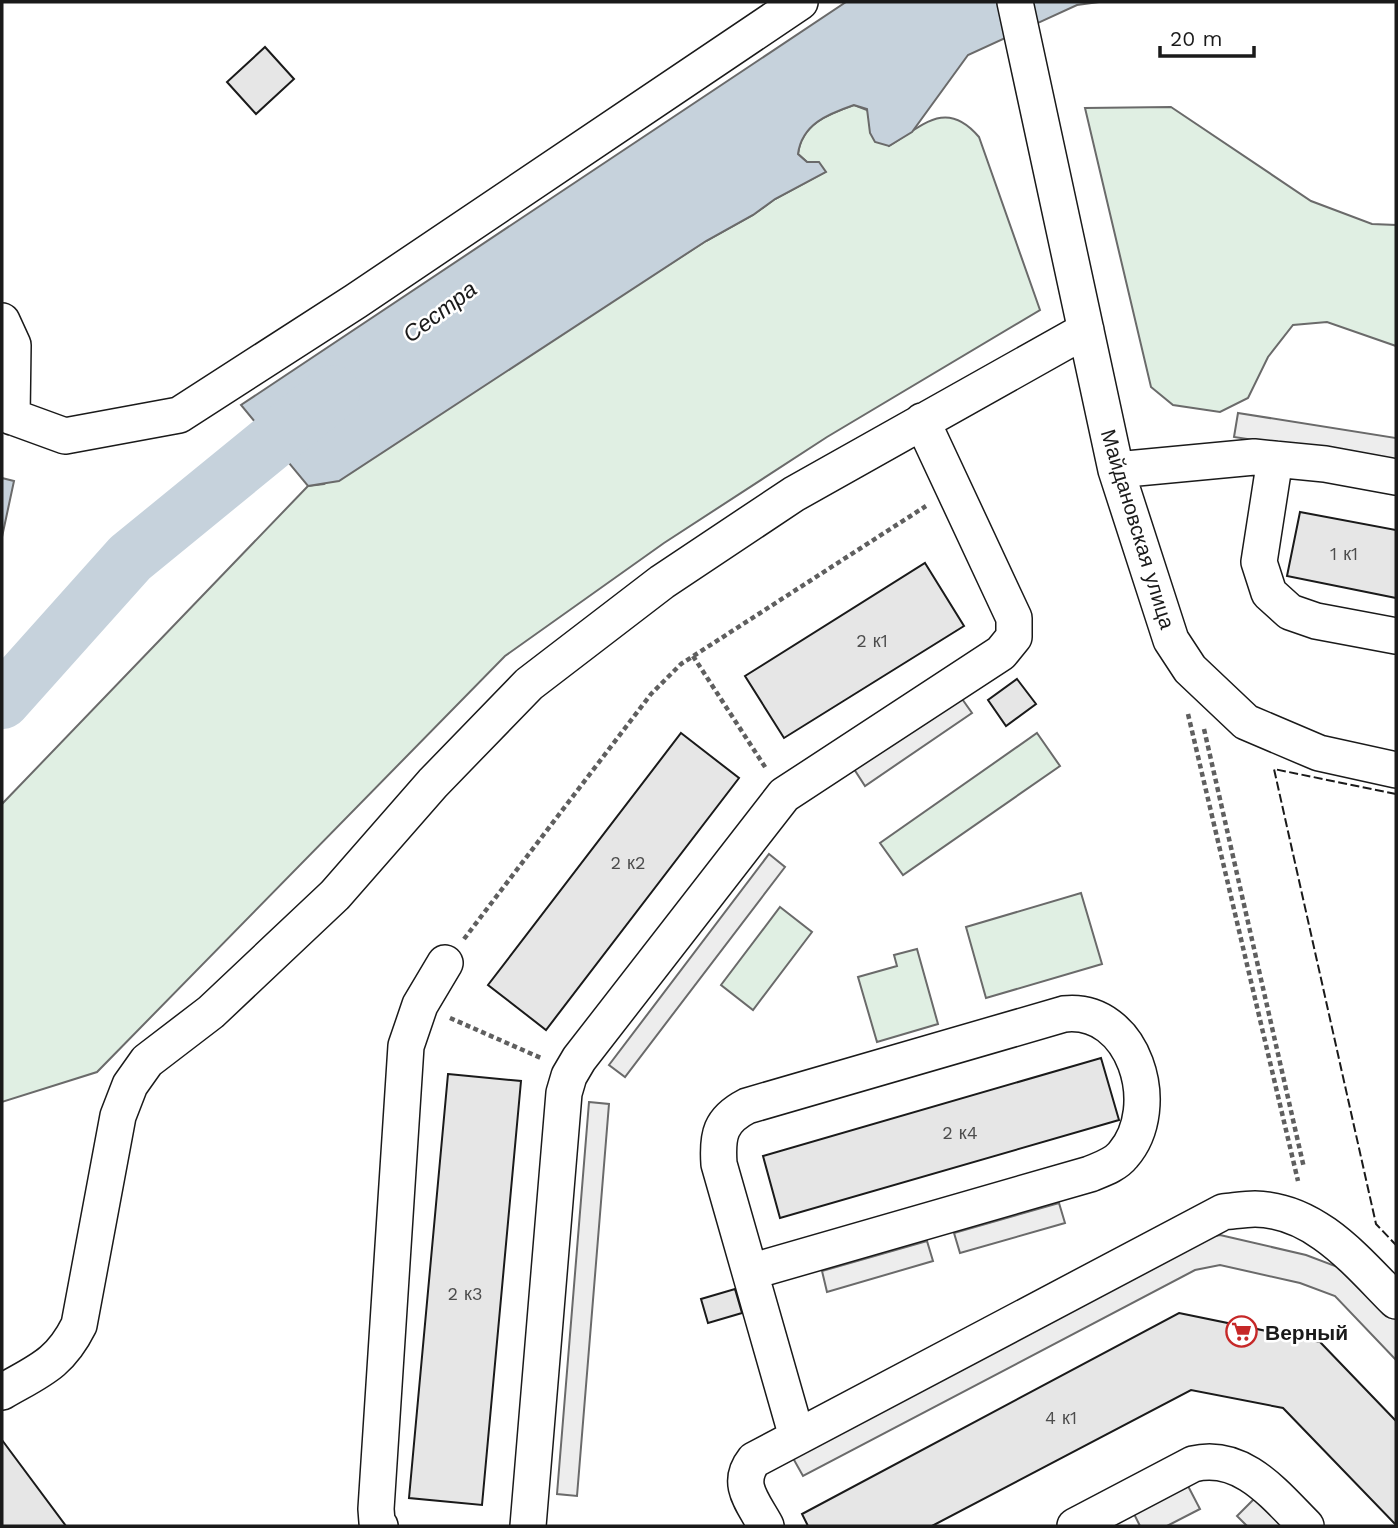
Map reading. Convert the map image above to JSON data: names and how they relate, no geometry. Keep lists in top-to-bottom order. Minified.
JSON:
{"streets":{"street":["Майдановская улица"]},"water":["Сестра"],"places":{"supermarket":["Верный"]},"house_numbers":["1 к1","2 к1","2 к2","2 к4","2 к3","4 к1"],"scale_bar":"20 m"}
